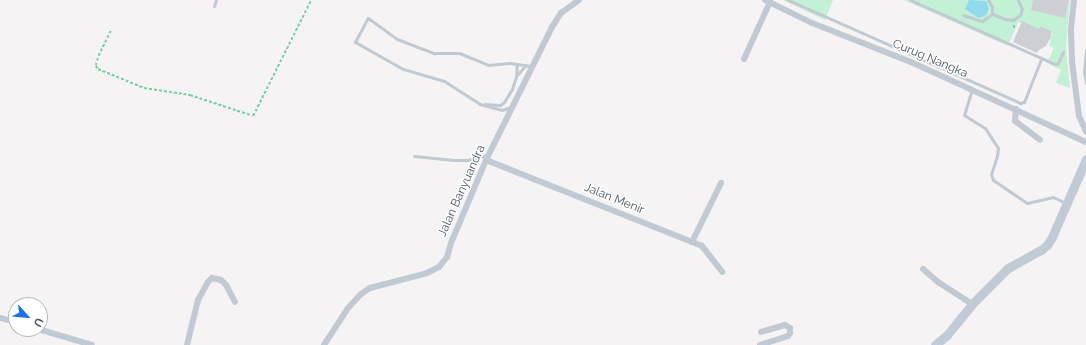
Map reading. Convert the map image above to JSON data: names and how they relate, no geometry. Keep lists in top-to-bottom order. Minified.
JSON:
{"streets":{"street":["Curug Nangka","Jalan Banyuandra","Jalan Menir"]},"crossings":[["Jalan Banyuandra","Jalan Menir"]],"north":"bottom right"}
